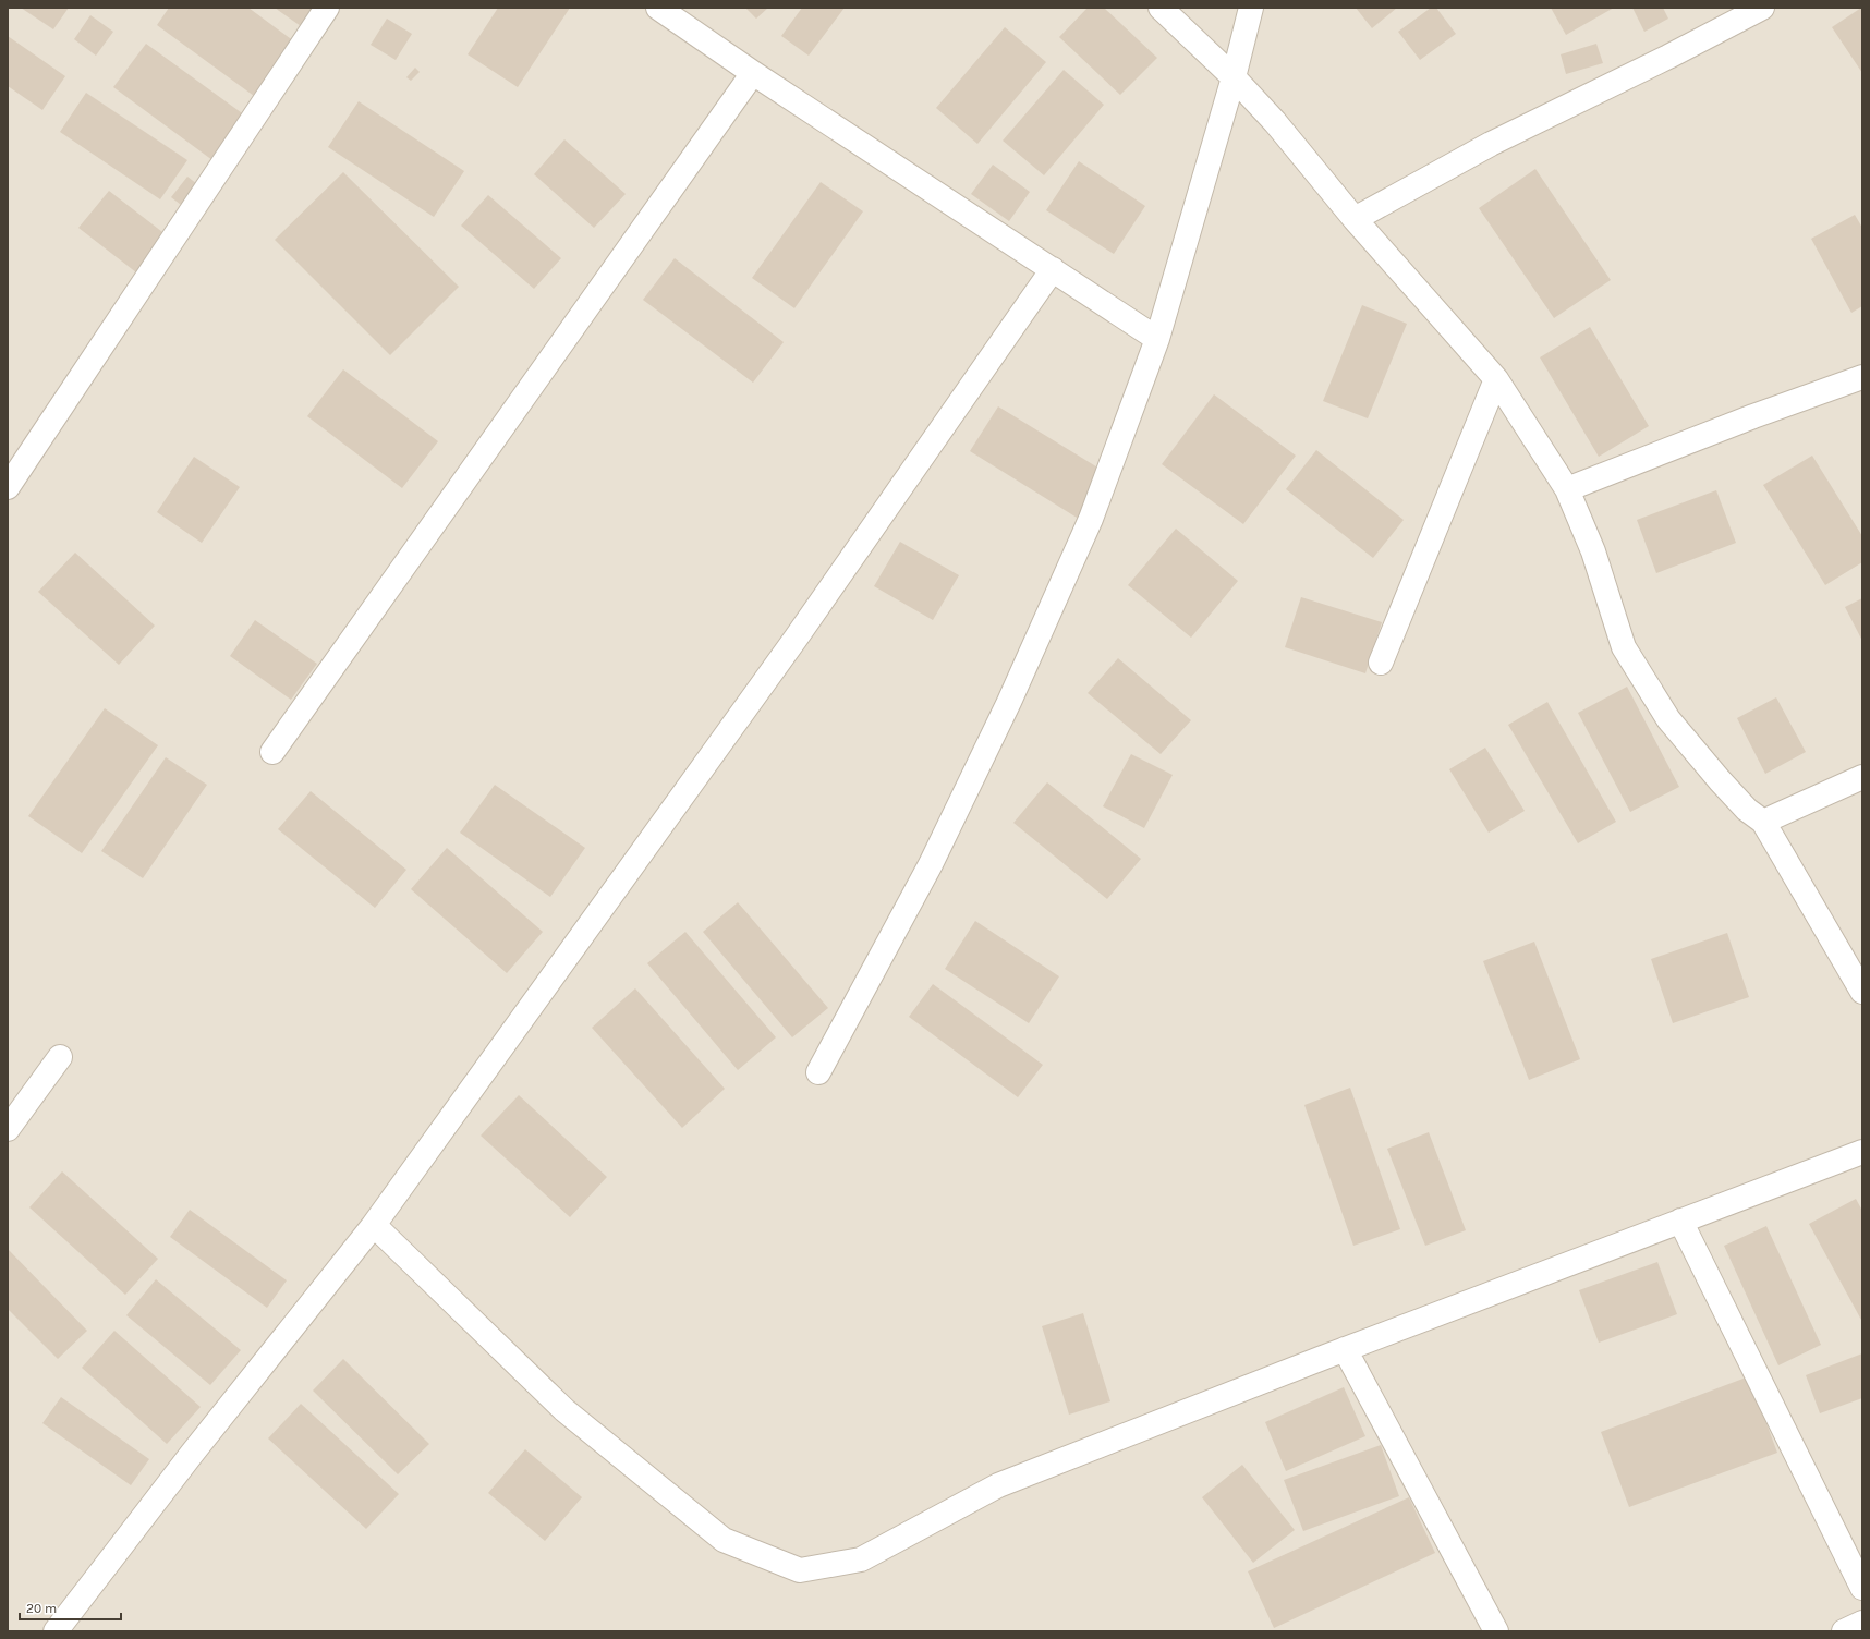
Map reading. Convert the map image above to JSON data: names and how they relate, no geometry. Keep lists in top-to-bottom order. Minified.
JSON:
{"scale_bar":"20 m"}
